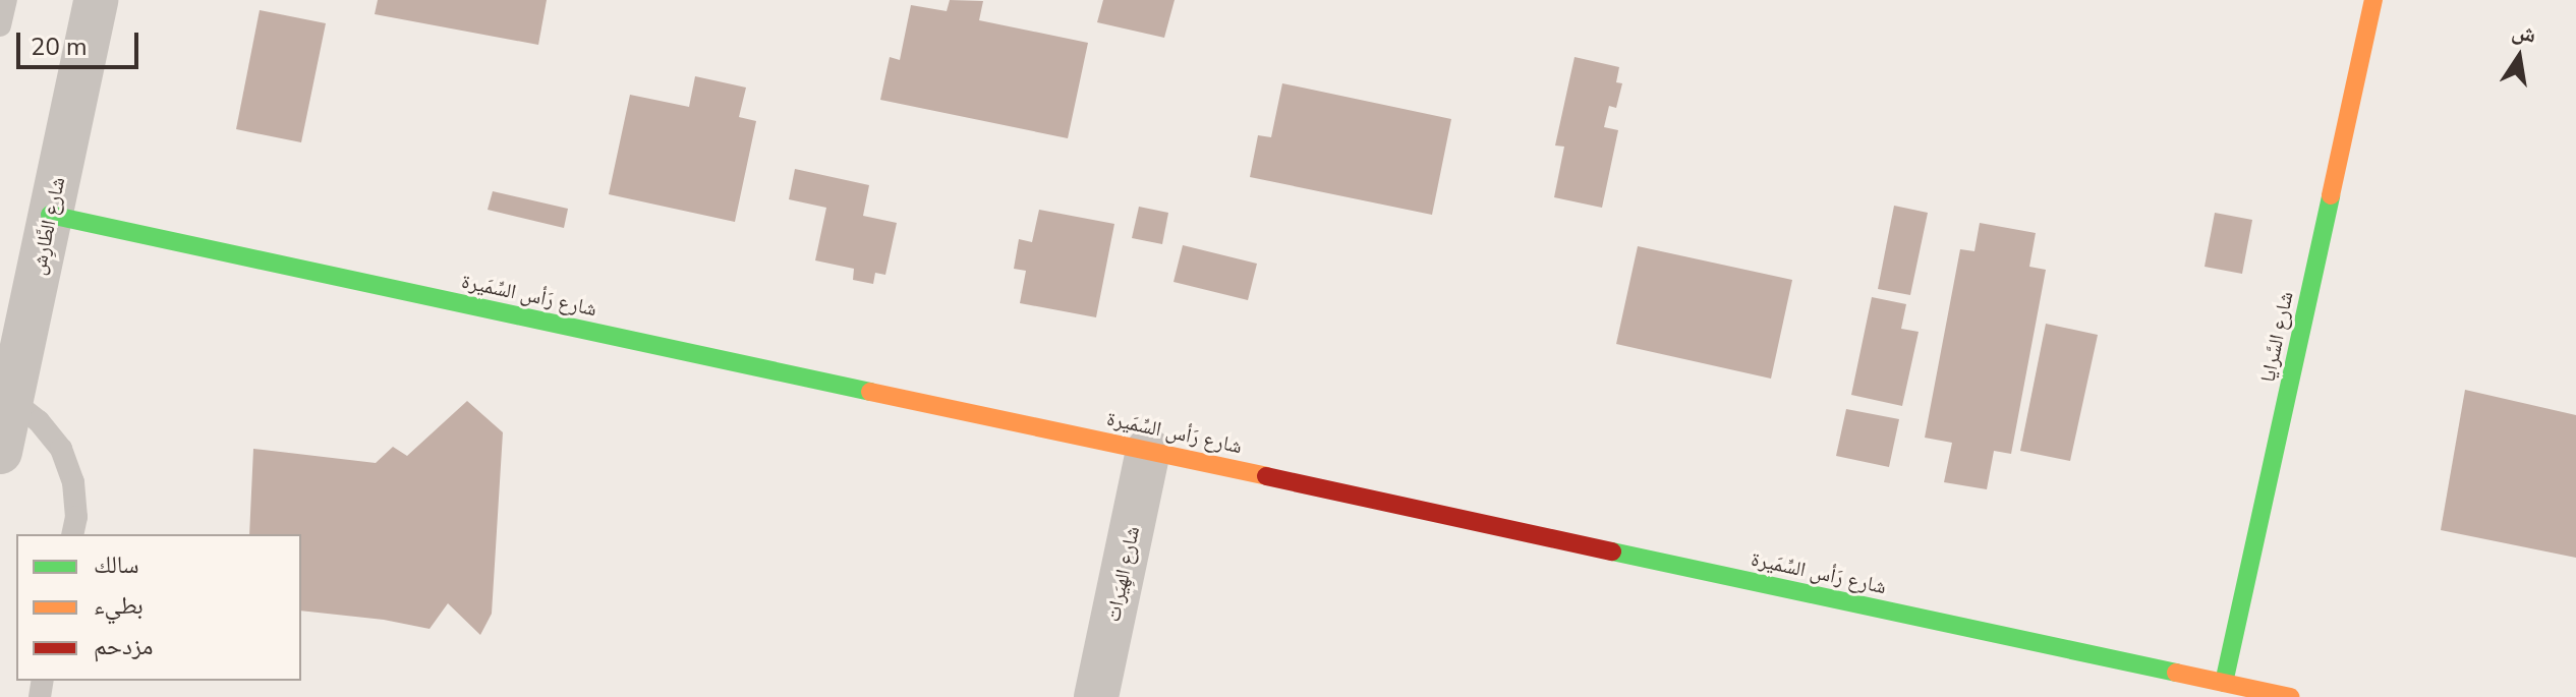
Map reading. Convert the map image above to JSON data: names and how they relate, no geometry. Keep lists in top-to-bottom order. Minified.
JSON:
{"streets":{"street":["شارع الطَّارِش","شارع رَأس السِّمَيرة","شارع السَّرايا","شارع الهِيَرات"]},"crossings":[["شارع الطَّارِش","شارع رَأس السِّمَيرة"],["شارع رَأس السِّمَيرة","شارع السَّرايا"],["شارع رَأس السِّمَيرة","شارع الهِيَرات"]],"legend":["سالك","بطيء","مزدحم"],"scale_bar":"20 m","north":"top"}
